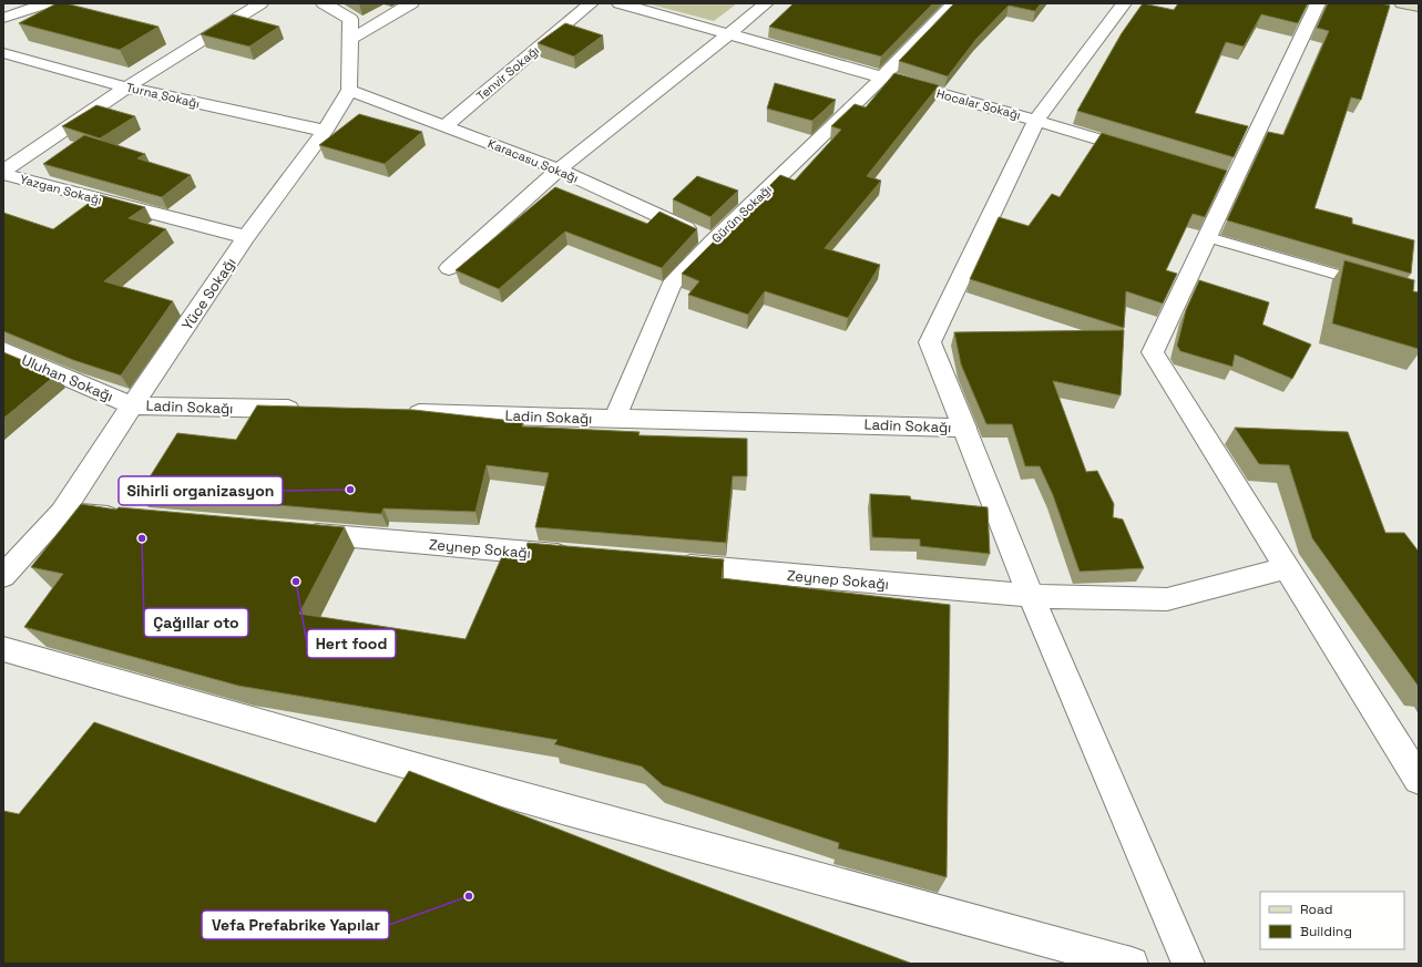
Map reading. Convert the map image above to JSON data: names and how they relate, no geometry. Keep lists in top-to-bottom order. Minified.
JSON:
{"streets":{"street":["Tenvir Sokağı","Turna Sokağı","Hocalar Sokağı","Karacasu Sokağı","Yazgan Sokağı","Gürün Sokağı","Yüce Sokağı","Uluhan Sokağı","Ladin Sokağı","Zeynep Sokağı"]},"crossings":[["Tenvir Sokağı","Karacasu Sokağı"],["Turna Sokağı","Yüce Sokağı"],["Hocalar Sokağı","Gürün Sokağı"],["Karacasu Sokağı","Gürün Sokağı"],["Karacasu Sokağı","Yüce Sokağı"],["Yazgan Sokağı","Yüce Sokağı"],["Gürün Sokağı","Ladin Sokağı"],["Yüce Sokağı","Uluhan Sokağı"],["Yüce Sokağı","Ladin Sokağı"],["Uluhan Sokağı","Ladin Sokağı"]],"places":["Sihirli organizasyon","Çağıllar oto","Hert food","Vefa Prefabrike Yapılar"],"legend":["Road","Building"]}
